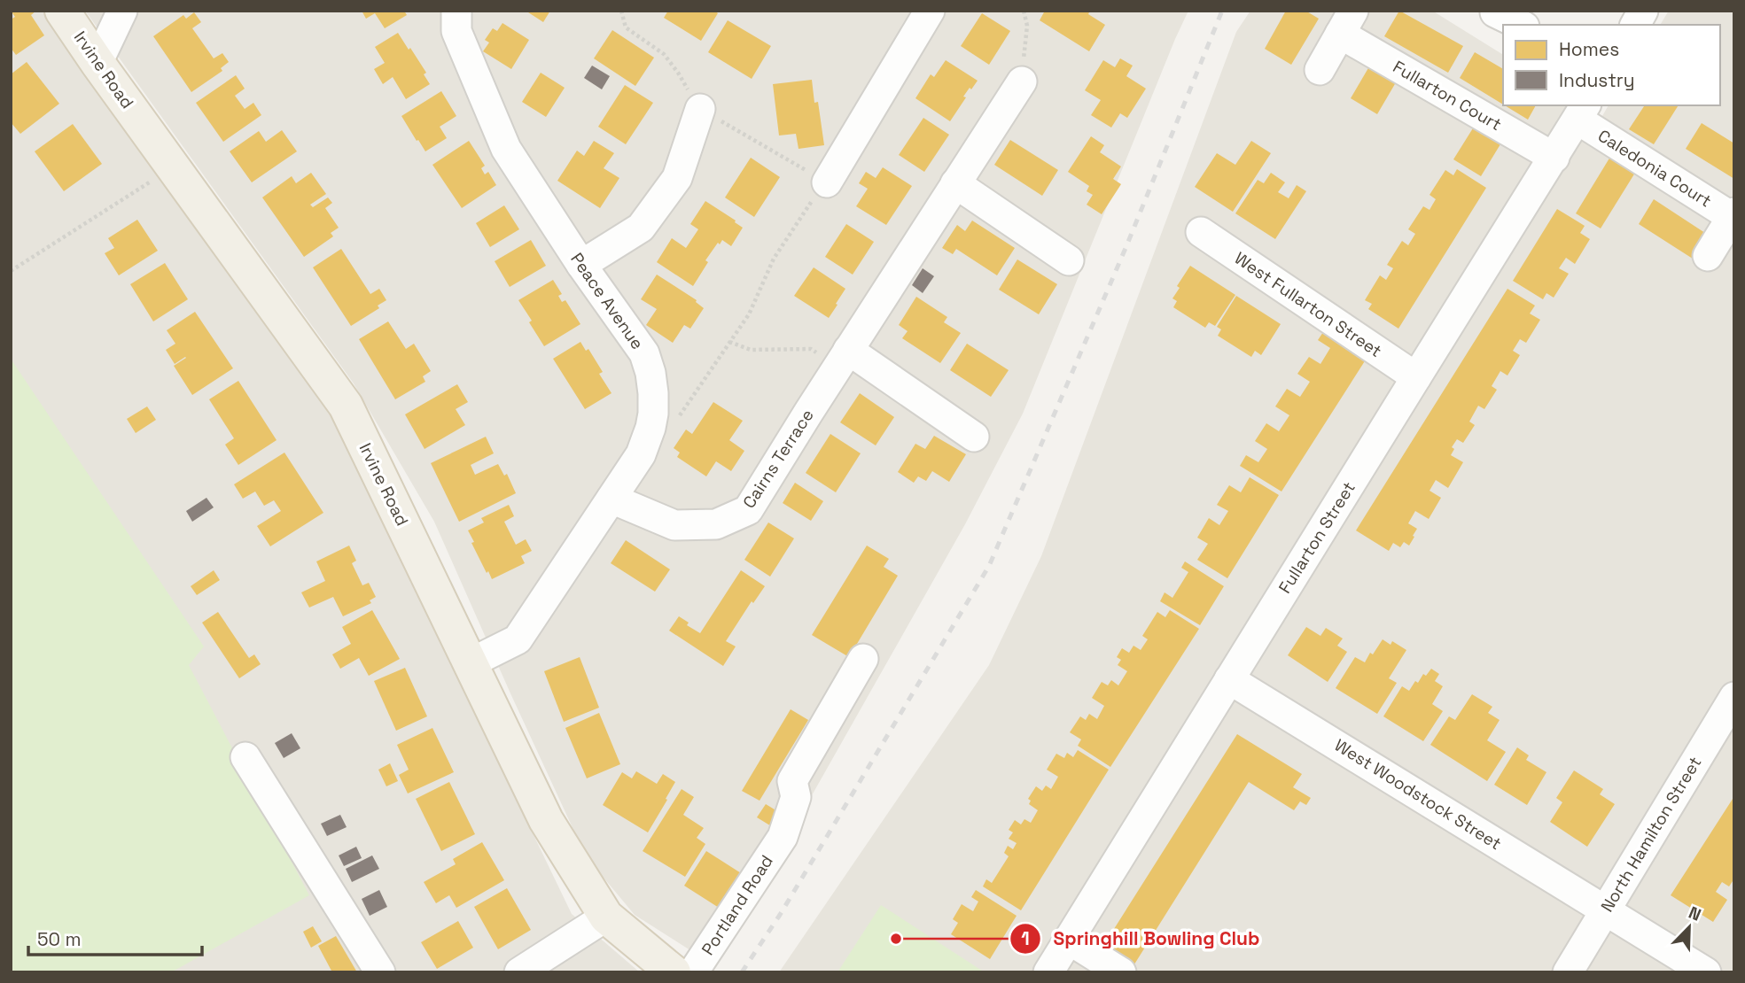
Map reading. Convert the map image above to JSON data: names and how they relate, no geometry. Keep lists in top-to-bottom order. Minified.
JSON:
{"streets":{"main road":["Irvine Road"],"street":["Fullarton Court","Caledonia Court","Peace Avenue","West Fullarton Street","Cairns Terrace","Fullarton Street","West Woodstock Street","North Hamilton Street","Portland Road"]},"crossings":[["Irvine Road","Peace Avenue"],["Fullarton Court","Fullarton Street"],["Caledonia Court","Fullarton Street"],["Peace Avenue","Cairns Terrace"],["West Fullarton Street","Fullarton Street"],["Fullarton Street","West Woodstock Street"],["West Woodstock Street","North Hamilton Street"]],"places":["Springhill Bowling Club"],"legend":["Homes","Industry"],"scale_bar":"50 m","north":"top right"}
